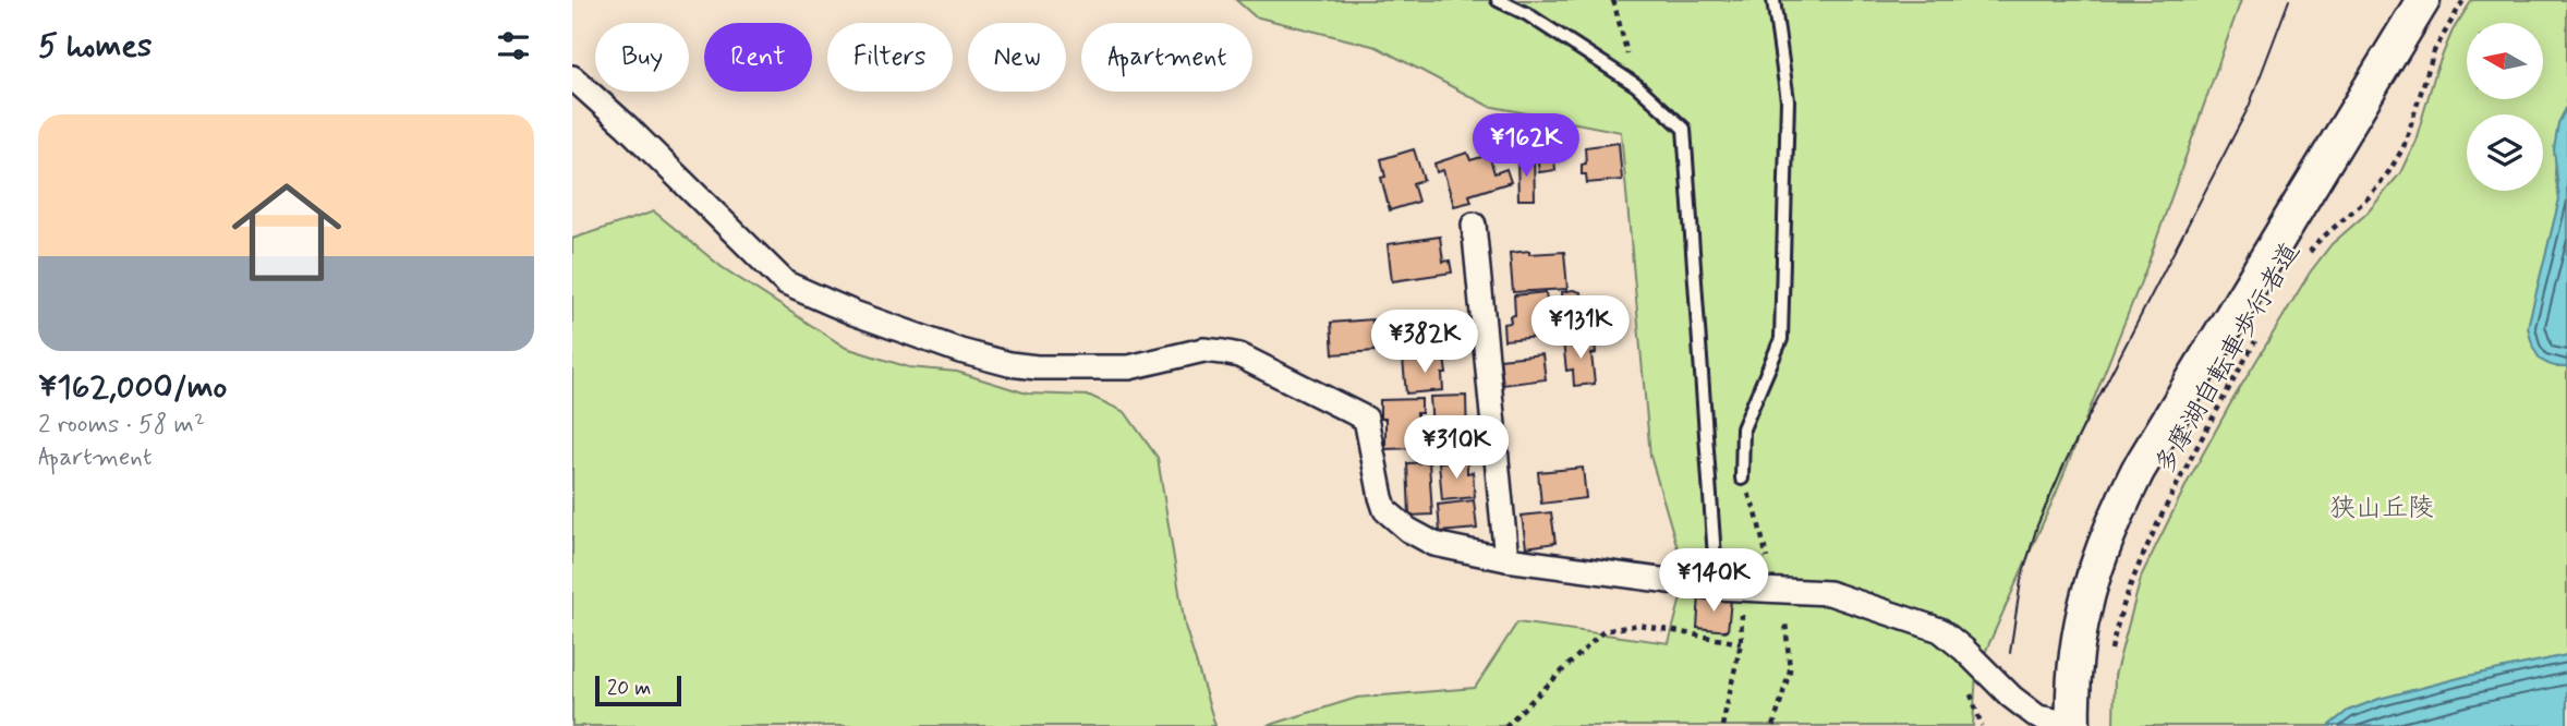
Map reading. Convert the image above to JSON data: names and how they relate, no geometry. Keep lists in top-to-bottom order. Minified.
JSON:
{"streets":{"path":["多摩湖自転車歩行者道"]},"parks":["狭山丘陵"],"scale_bar":"20 m","north":"left","page":{"heading":"5 homes","chip":["Buy","Rent","Filters","New","Apartment"],"list":[{"name":"¥162,000/mo","note":"2 rooms · 58 m² · Apartment"}],"price":["¥162K","¥131K","¥382K","¥310K","¥140K"],"scale":"20 m"}}
